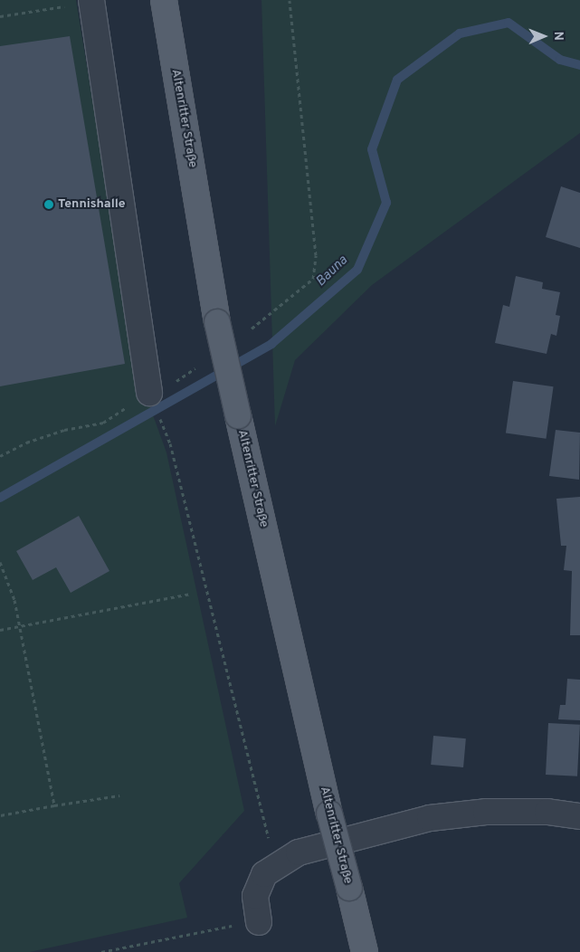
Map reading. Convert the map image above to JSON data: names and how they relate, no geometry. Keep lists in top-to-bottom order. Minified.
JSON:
{"streets":{"main road":["Altenritter Straße"]},"water":["Bauna"],"places":["Tennishalle"],"north":"right"}
